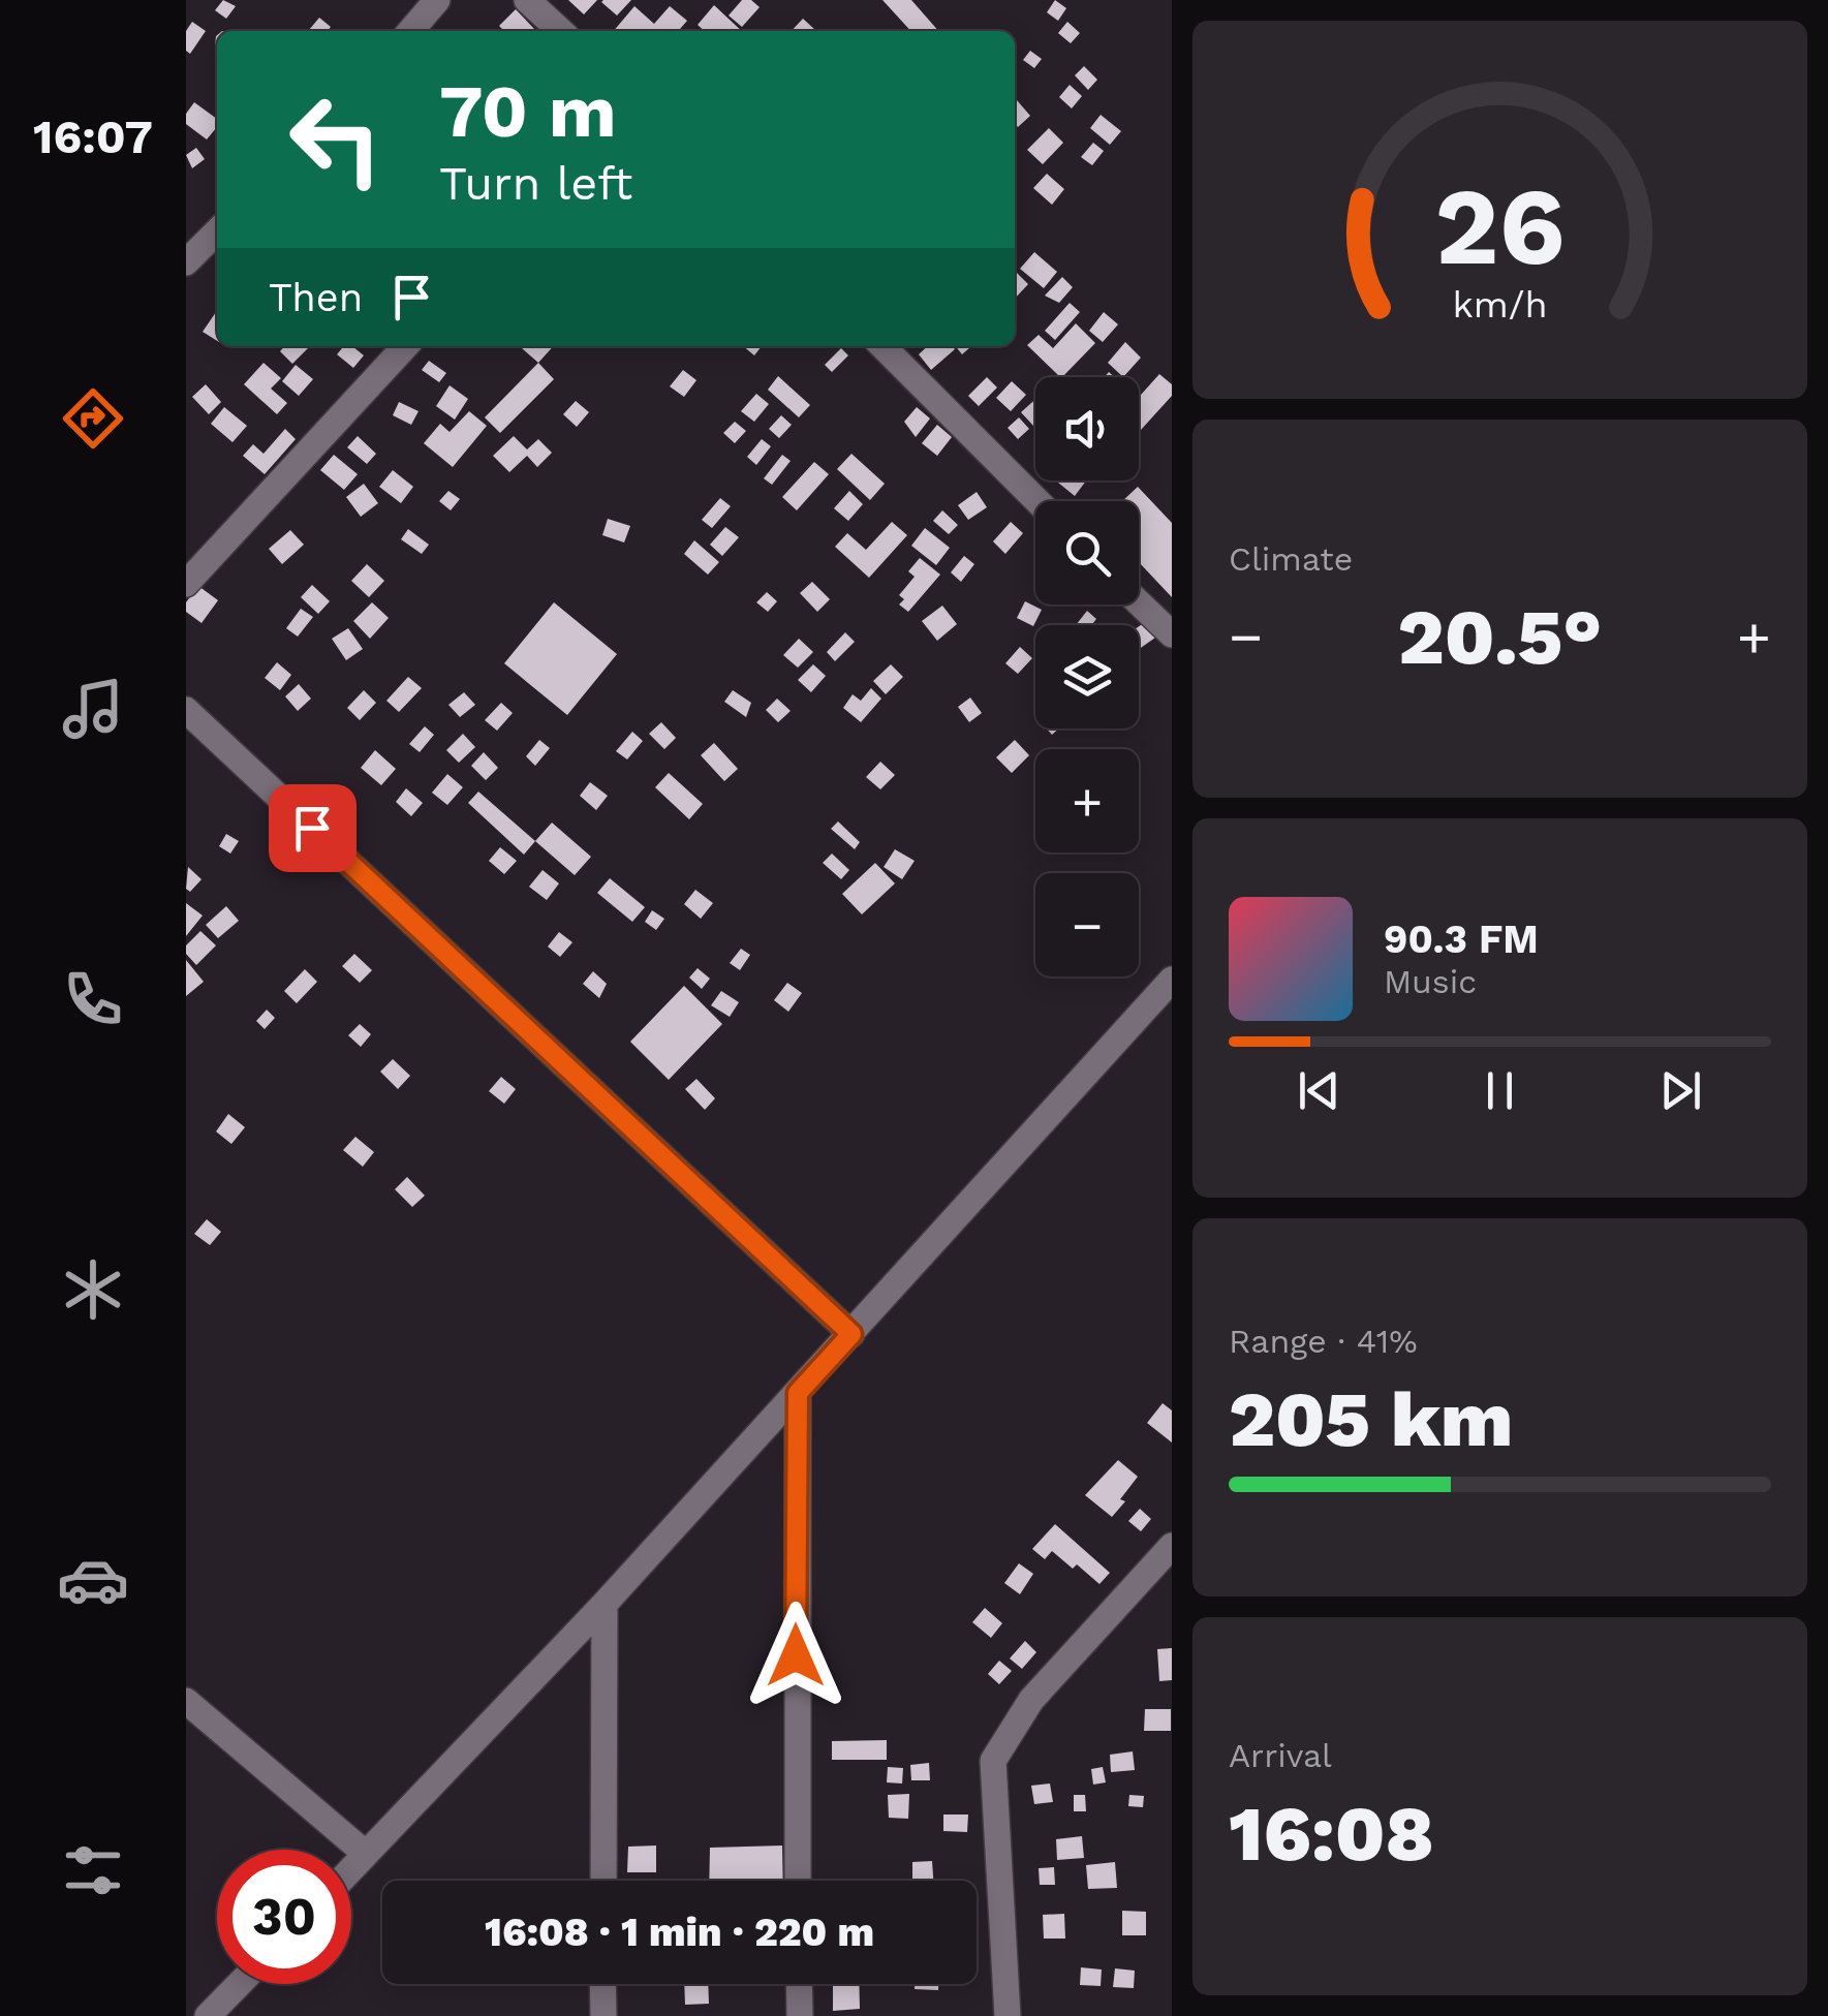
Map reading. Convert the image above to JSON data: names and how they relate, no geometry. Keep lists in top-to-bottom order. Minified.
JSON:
{"page":{"tabs":"16:07","turn":["70 m","Turn left"],"then":"Then","map_buttons":["+","−"],"tile":["Climate",["Range · 41%","205 km"],["Arrival","16:08"]],"heat":["−","20.5°","+"],"song":["90.3 FM","Music"],"limit":"30","trip":"16:08 · 1 min · 220 m","gauge":["26","km/h"]}}
